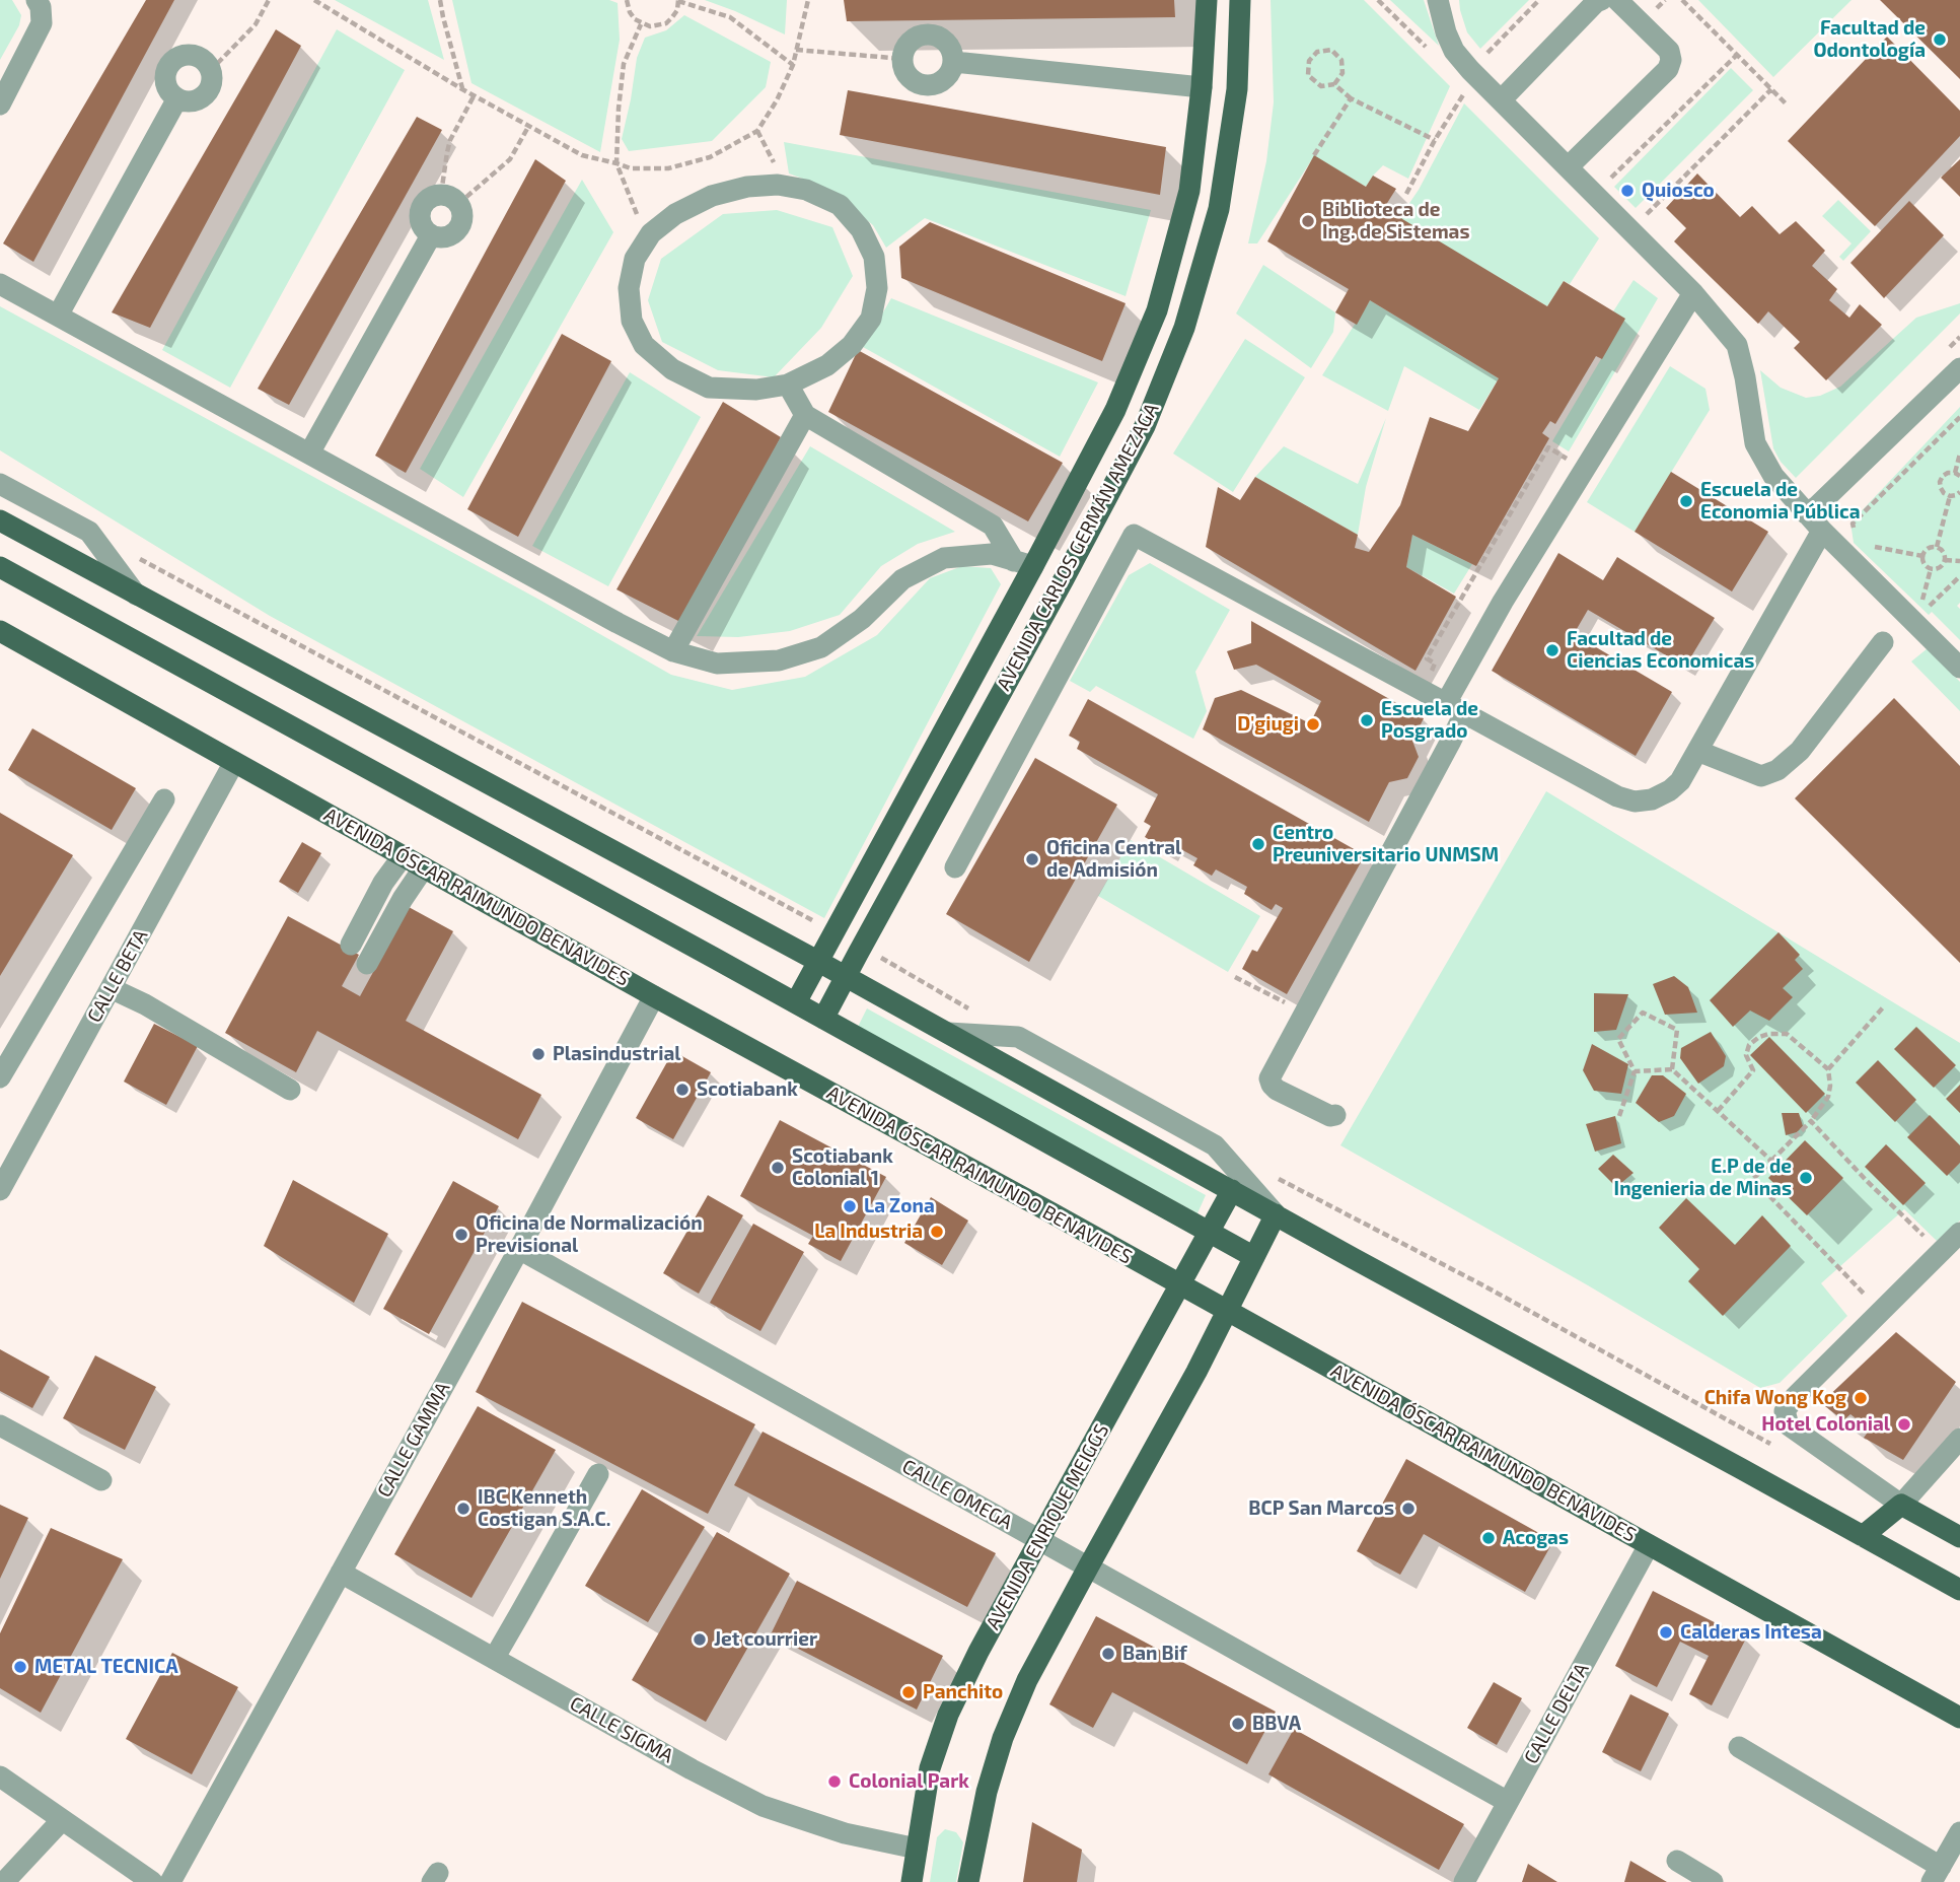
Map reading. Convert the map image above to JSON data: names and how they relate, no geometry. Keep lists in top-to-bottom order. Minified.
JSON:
{"streets":{"main road":["AVENIDA CARLOS GERMÁN AMEZAGA","AVENIDA ÓSCAR RAIMUNDO BENAVIDES","AVENIDA ENRIQUE MEIGGS"],"street":["CALLE BETA","CALLE GAMMA","CALLE OMEGA","CALLE DELTA","CALLE SIGMA"]},"crossings":[["AVENIDA ÓSCAR RAIMUNDO BENAVIDES","CALLE BETA"],["AVENIDA ÓSCAR RAIMUNDO BENAVIDES","CALLE GAMMA"],["AVENIDA ÓSCAR RAIMUNDO BENAVIDES","AVENIDA ENRIQUE MEIGGS"],["AVENIDA ÓSCAR RAIMUNDO BENAVIDES","CALLE DELTA"],["CALLE GAMMA","CALLE OMEGA"],["CALLE GAMMA","CALLE SIGMA"],["CALLE OMEGA","AVENIDA ENRIQUE MEIGGS"],["CALLE OMEGA","CALLE DELTA"],["AVENIDA ENRIQUE MEIGGS","CALLE SIGMA"]],"places":["Facultad de Odontología","Quiosco","Biblioteca de Ing. de Sistemas","Escuela de Economia Pública","Facultad de Ciencias Economicas","Escuela de Posgrado","D'giugi","Centro Preuniversitario UNMSM","Oficina Central de Admisión","Plasindustrial","Scotiabank","Scotiabank Colonial 1","E.P de de Ingenieria de Minas","La Zona","La Industria","Oficina de Normalización Previsional","Chifa Wong Kog","Hotel Colonial","IBC Kenneth Costigan S.A.C.","BCP San Marcos","Acogas","Calderas Intesa","Jet courrier","Ban Bif","METAL TECNICA","Panchito","BBVA","Colonial Park"]}
